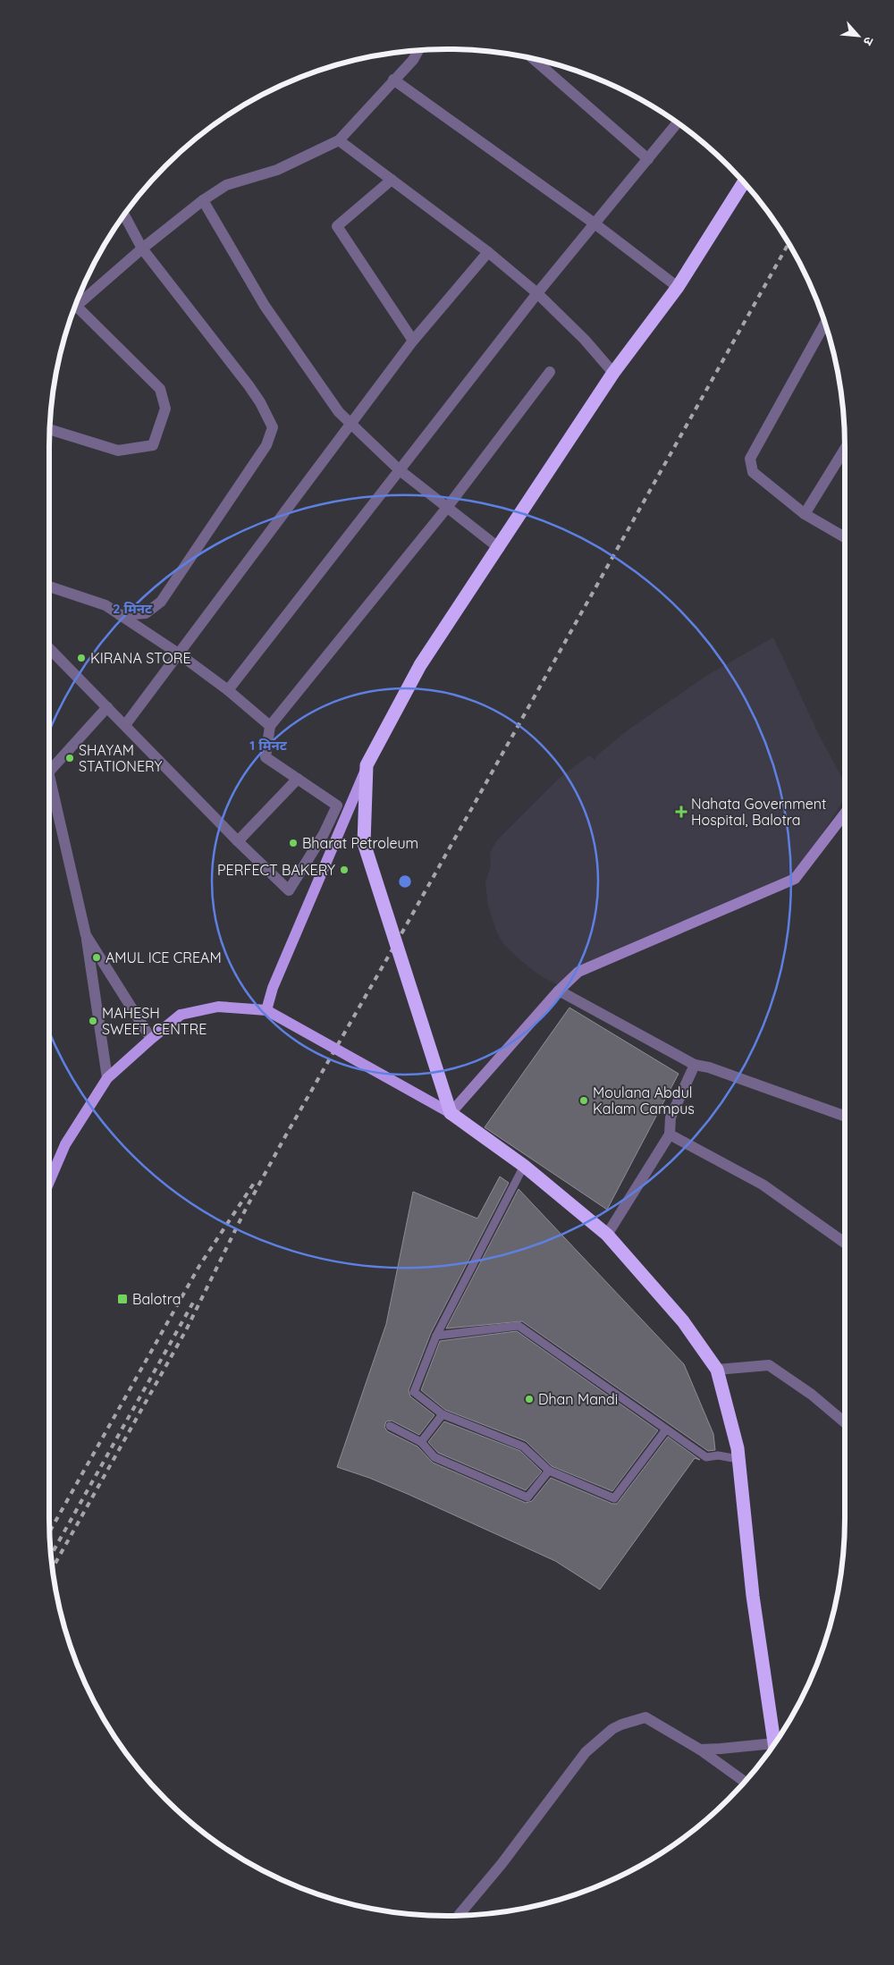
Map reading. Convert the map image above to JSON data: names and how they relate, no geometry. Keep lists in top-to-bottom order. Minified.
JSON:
{"places":{"other":["KIRANA STORE","SHAYAM STATIONERY","Bharat Petroleum","PERFECT BAKERY","AMUL ICE CREAM","MAHESH SWEET CENTRE","Moulana Abdul Kalam Campus","Dhan Mandi"],"health":["Nahata Government Hospital, Balotra"],"transit":["Balotra"]},"north":"bottom right","rings":["2 मिनट","1 मिनट"]}
